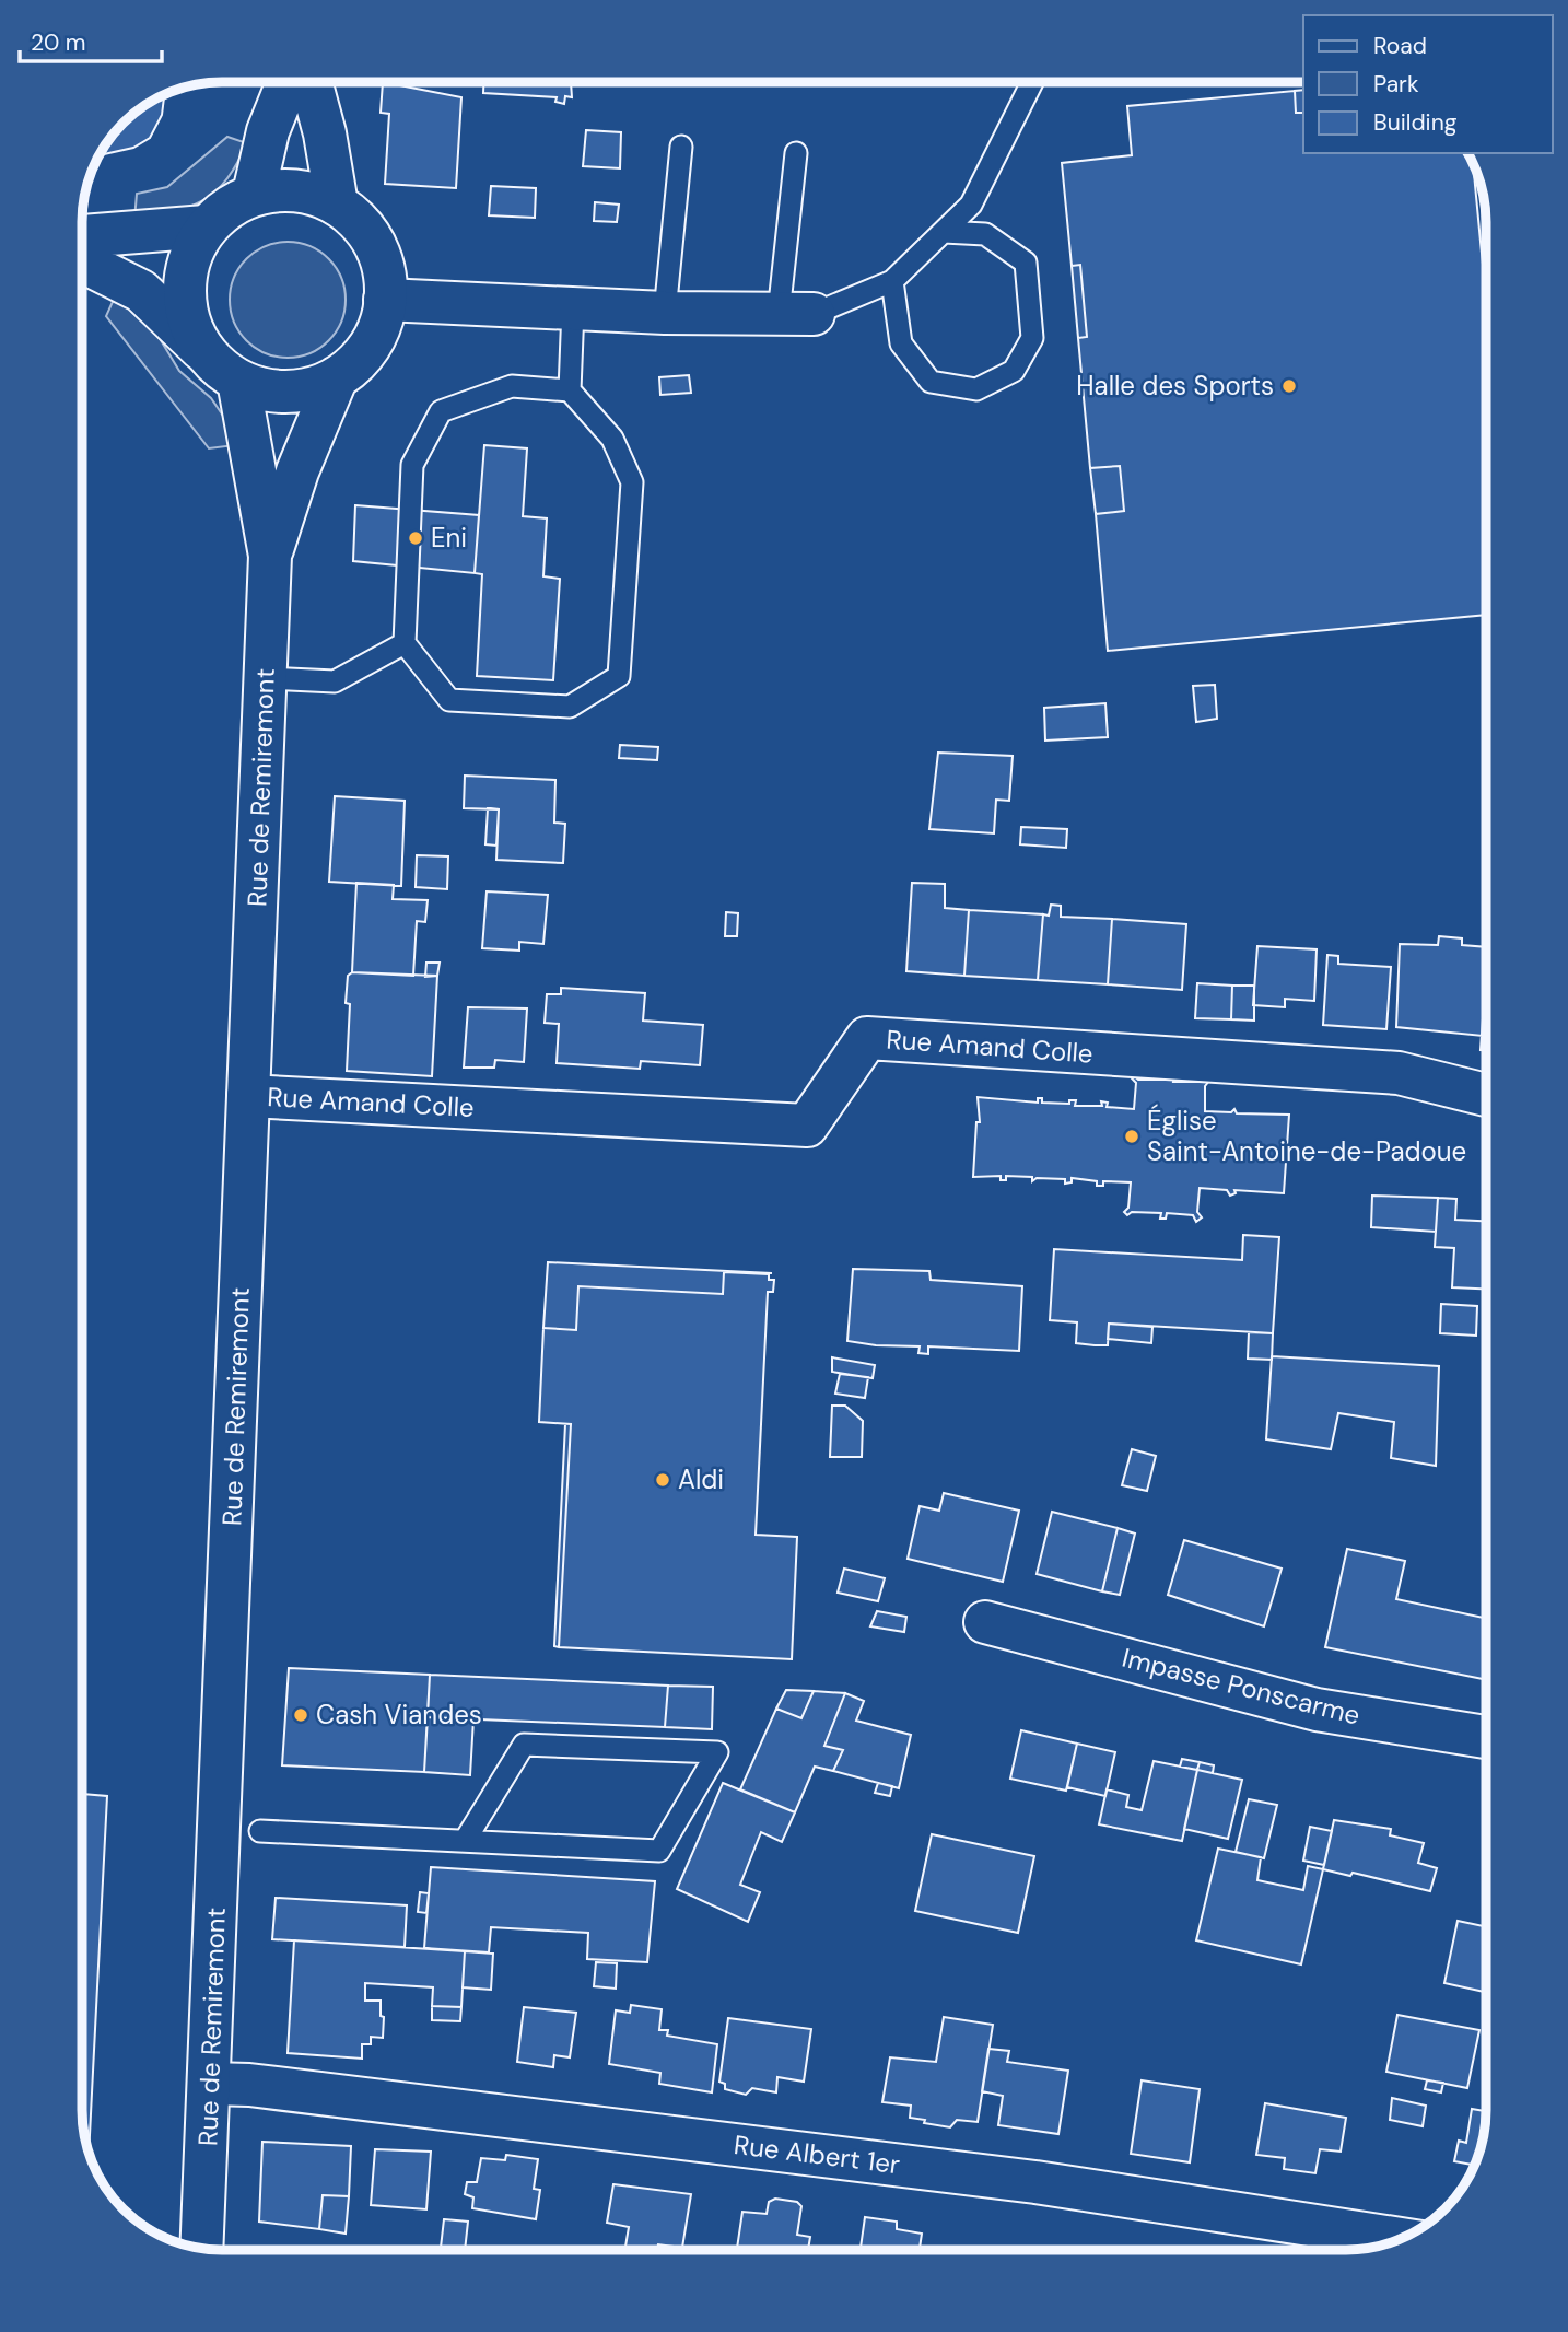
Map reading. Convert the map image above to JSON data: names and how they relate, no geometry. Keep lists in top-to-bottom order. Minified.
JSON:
{"streets":{"street":["Rue de Remiremont","Rue Amand Colle","Impasse Ponscarme","Rue Albert 1er"]},"crossings":[["Rue de Remiremont","Rue Amand Colle"],["Rue de Remiremont","Rue Albert 1er"]],"places":["Halle des Sports","Eni","Église Saint-Antoine-de-Padoue","Aldi","Cash Viandes"],"legend":["Road","Park","Building"],"scale_bar":"20 m"}
